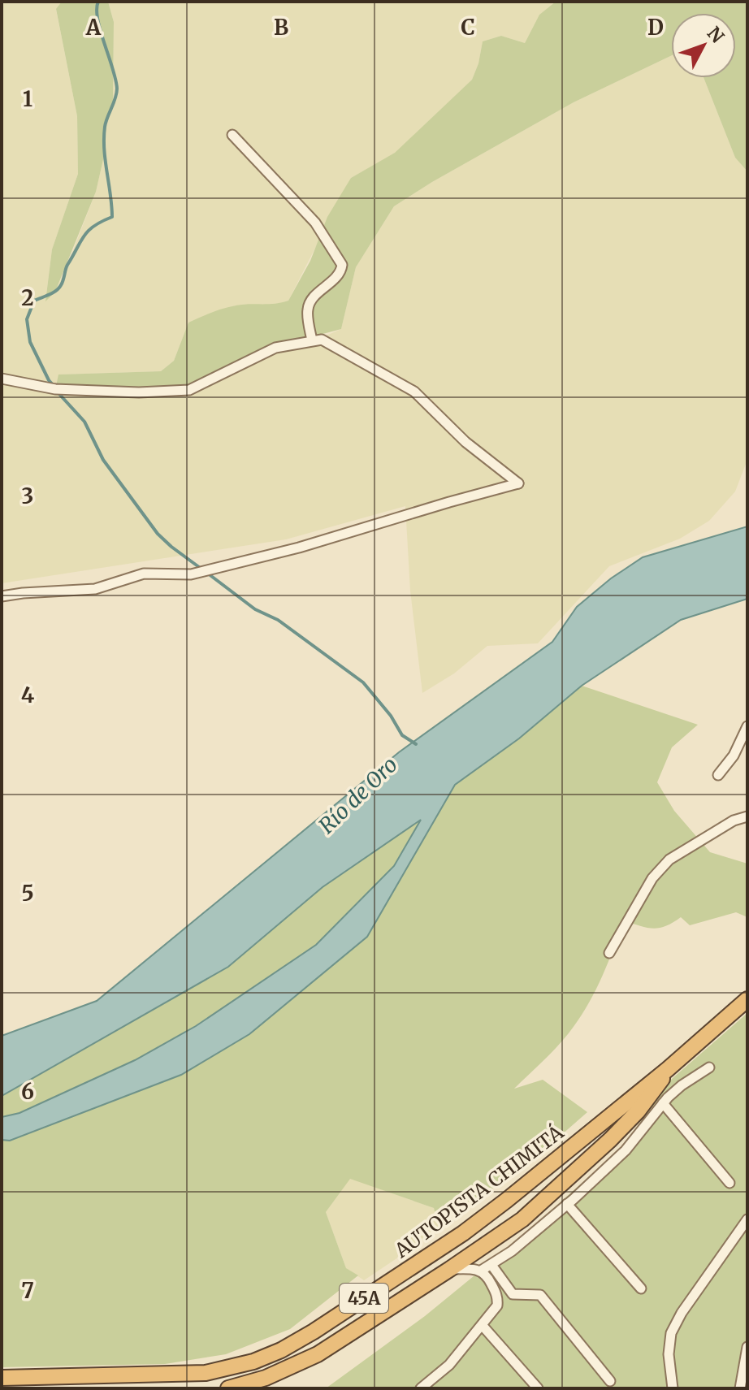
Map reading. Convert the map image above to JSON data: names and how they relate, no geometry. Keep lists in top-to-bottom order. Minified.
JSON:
{"streets":{"highway":["AUTOPISTA CHIMITÁ","45A"]},"water":["Río de Oro"],"north":"top right","grid":{"columns":["A","B","C","D"],"rows":["1","2","3","4","5","6","7"]}}
